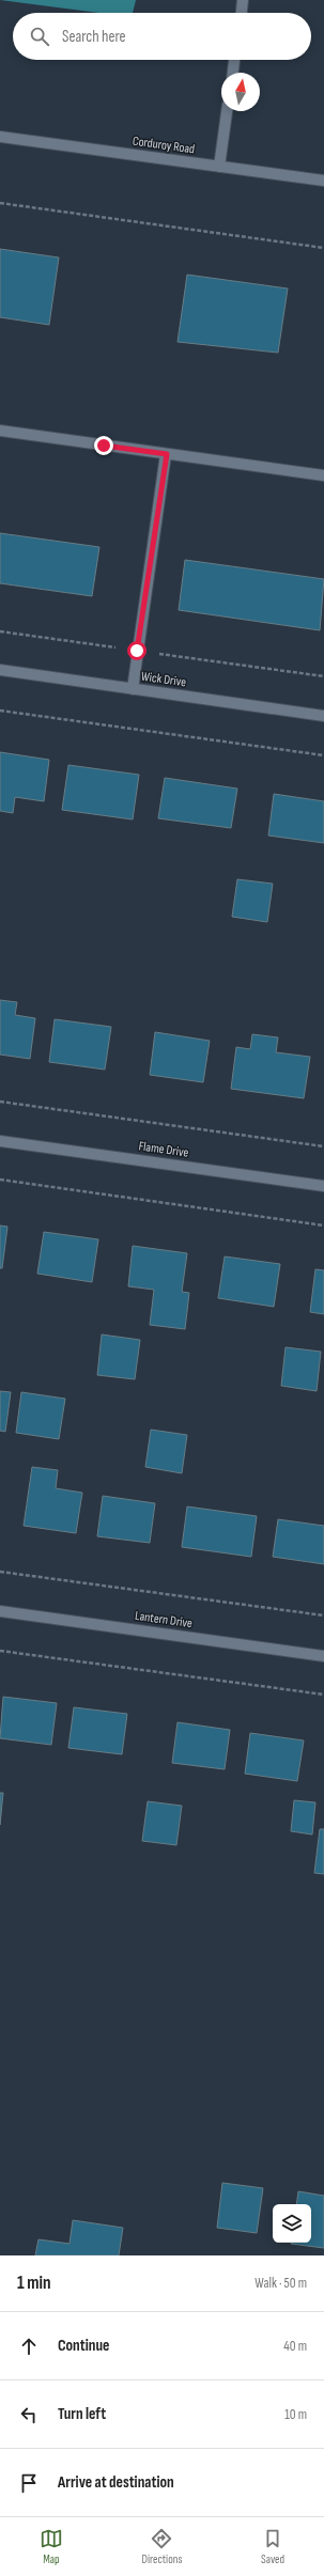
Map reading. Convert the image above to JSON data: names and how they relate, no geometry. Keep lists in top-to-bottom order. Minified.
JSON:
{"streets":{"street":["Corduroy Road","Wick Drive","Flame Drive","Lantern Drive"]},"north":"top","page":{"search":"Search here","heading":["1 min","Walk · 50 m"],"list":[["Continue","40 m"],["Turn left","10 m"],"Arrive at destination"],"nav":["Map","Directions","Saved"]}}
